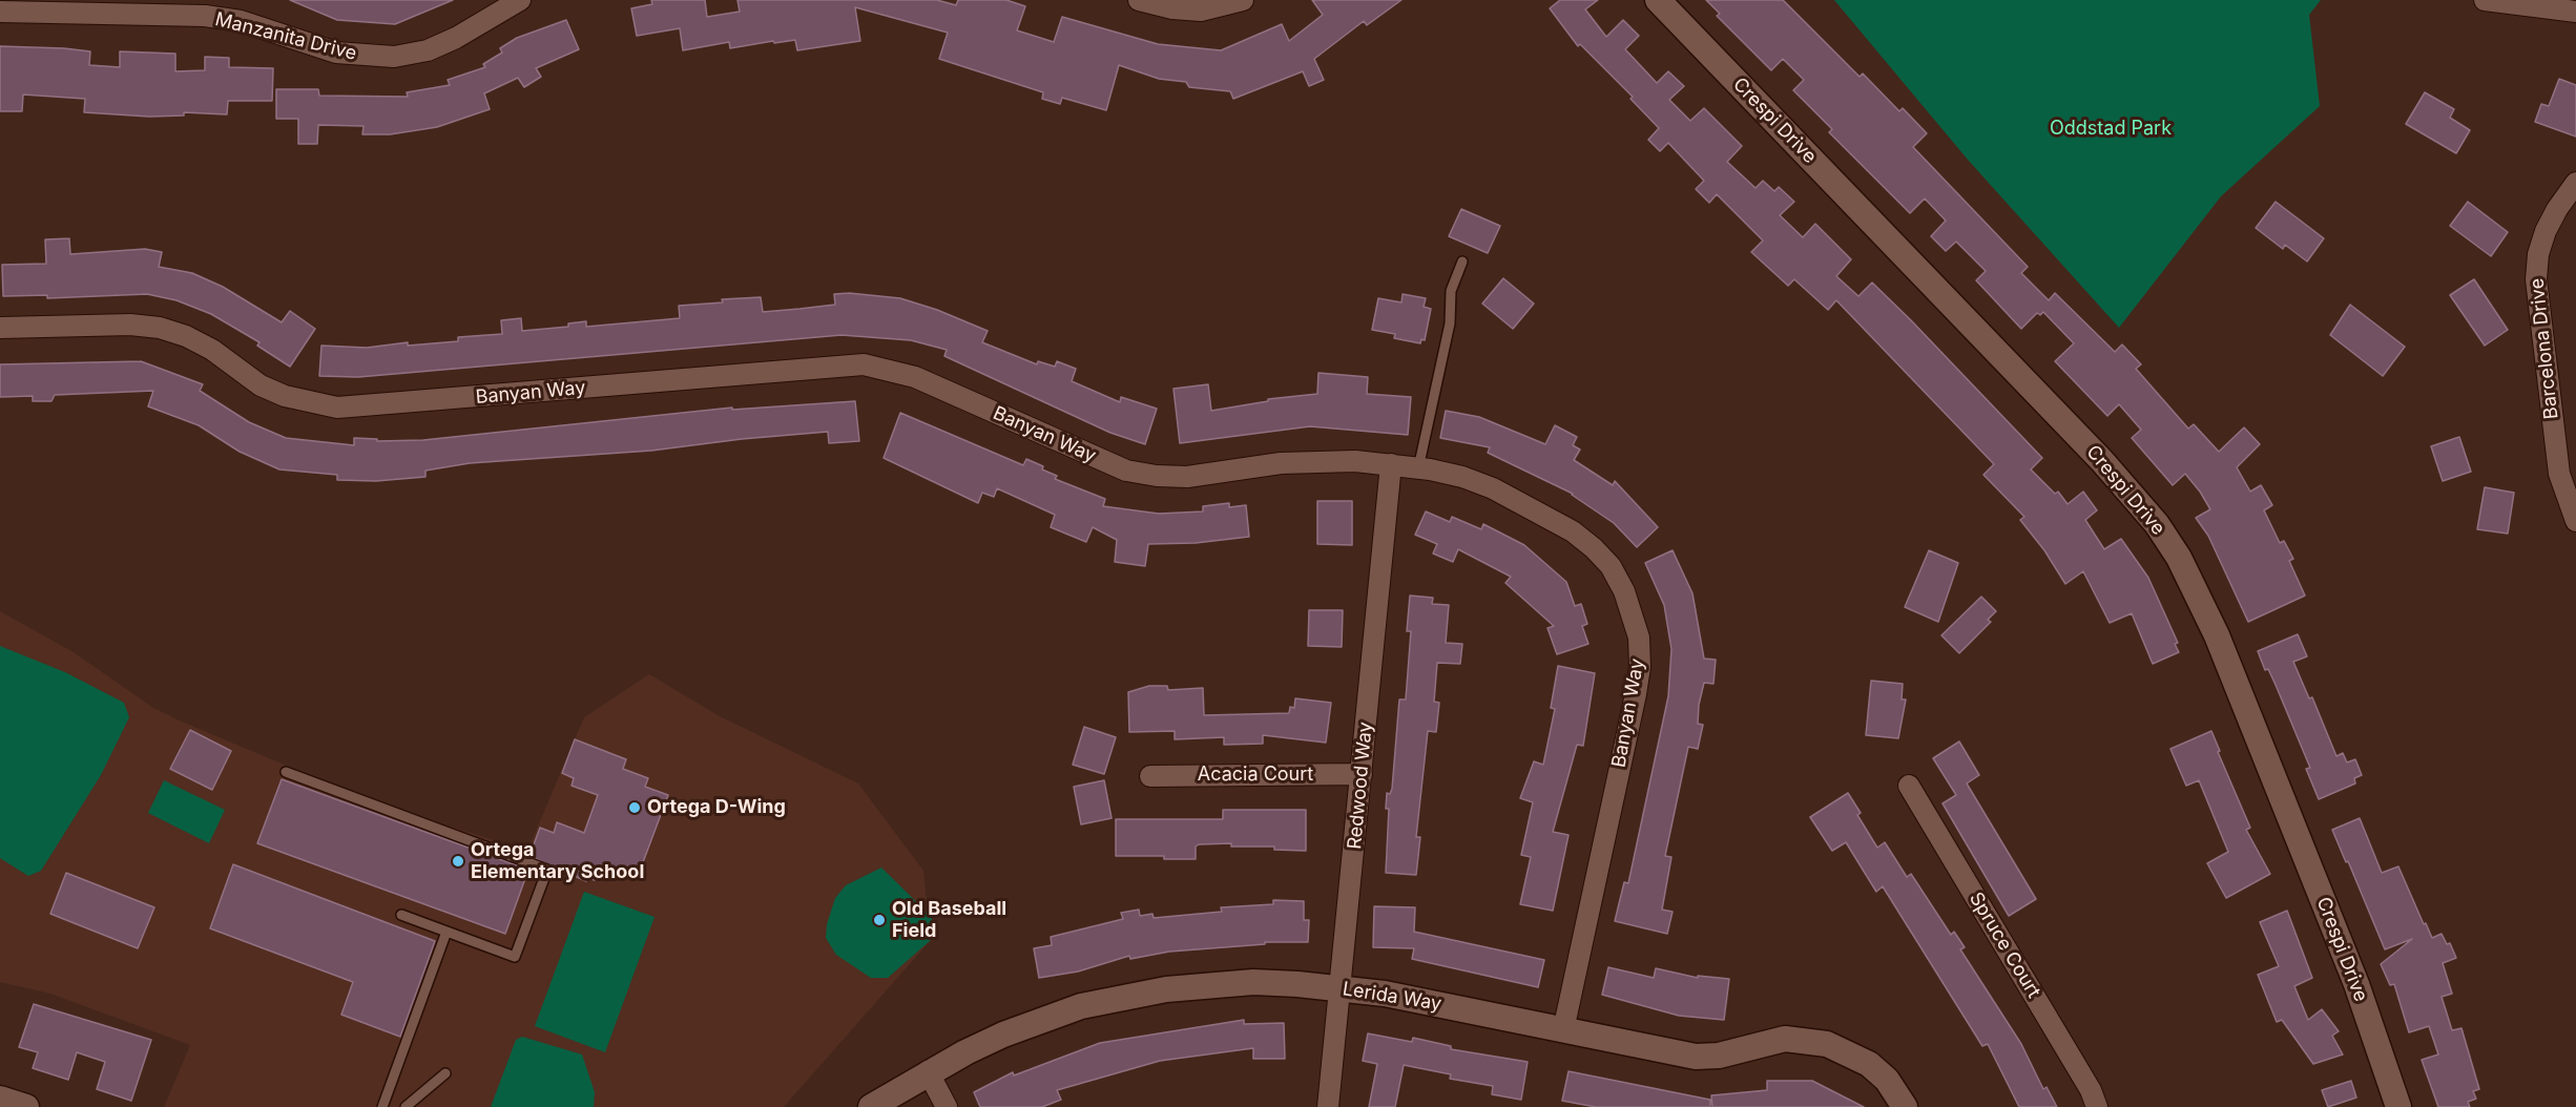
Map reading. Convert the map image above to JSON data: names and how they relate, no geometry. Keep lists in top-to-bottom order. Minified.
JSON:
{"streets":{"street":["Manzanita Drive","Crespi Drive","Barcelona Drive","Banyan Way","Acacia Court","Redwood Way","Spruce Court","Lerida Way"]},"crossings":[["Banyan Way","Redwood Way"],["Banyan Way","Lerida Way"],["Acacia Court","Redwood Way"],["Redwood Way","Lerida Way"]],"parks":["Oddstad Park"],"places":["Ortega D-Wing","Ortega Elementary School","Old Baseball Field"]}
